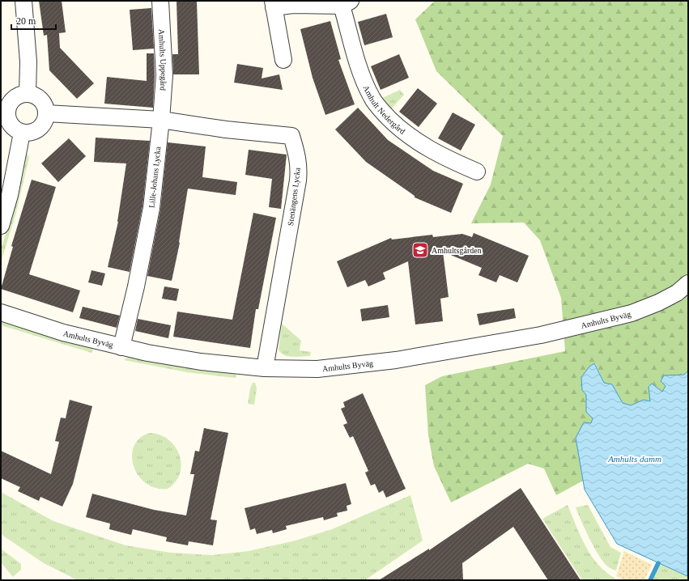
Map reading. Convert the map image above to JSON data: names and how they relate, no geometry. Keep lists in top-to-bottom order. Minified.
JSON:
{"streets":{"street":["Amhults Uppegård","Amhult Nedergård","Lille-Johans Lycka","Stenängens Lycka","Amhults Byväg"]},"crossings":[["Amhults Uppegård","Lille-Johans Lycka"],["Amhults Uppegård","Stenängens Lycka"],["Lille-Johans Lycka","Stenängens Lycka"],["Lille-Johans Lycka","Amhults Byväg"],["Stenängens Lycka","Amhults Byväg"]],"water":["Amhults damm"],"places":{"school or university":["Amhultsgården"]},"scale_bar":"20 m"}
